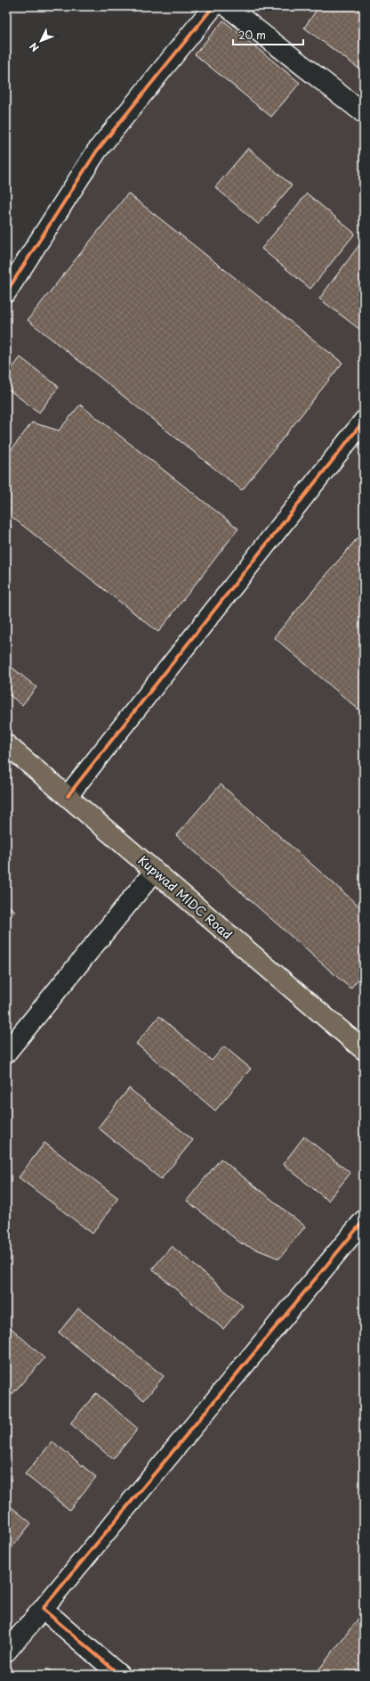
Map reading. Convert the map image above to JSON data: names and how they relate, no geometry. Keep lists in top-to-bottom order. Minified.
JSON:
{"streets":{"main road":["Kupwad MIDC Road"]},"scale_bar":"20 m","north":"bottom left"}
